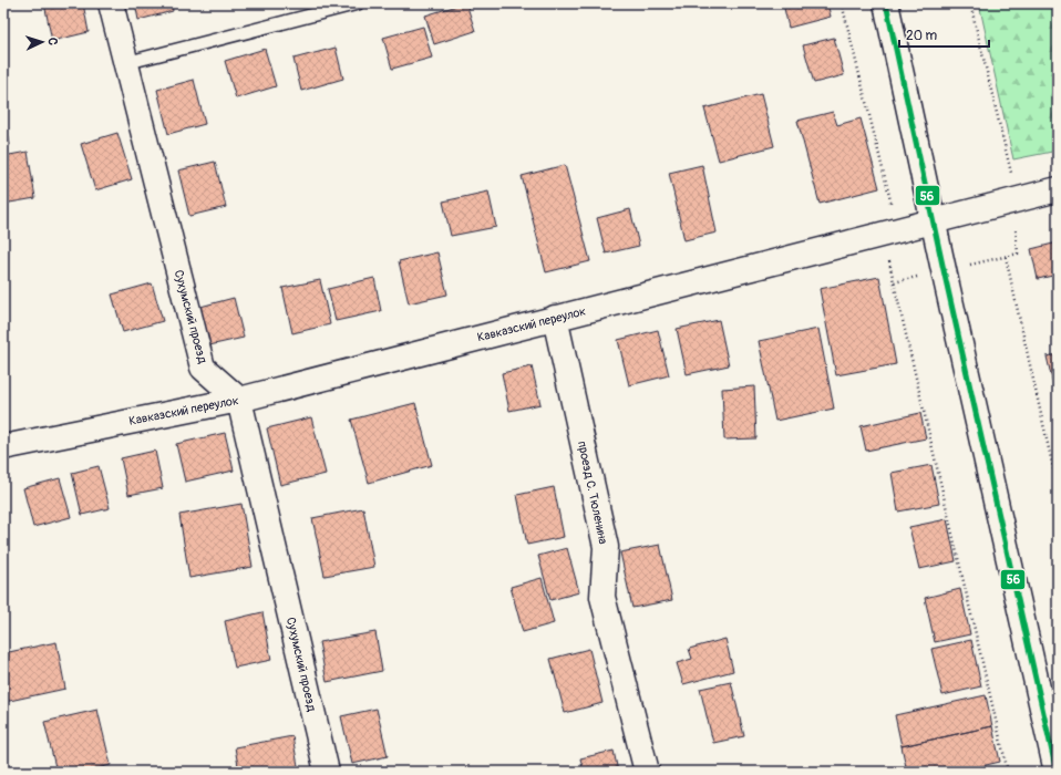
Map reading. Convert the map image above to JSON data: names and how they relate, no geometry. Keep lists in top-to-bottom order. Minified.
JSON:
{"streets":{"street":["Сухумский проезд","Кавказский переулок","проезд С. Тюленина"]},"crossings":[["Сухумский проезд","Кавказский переулок"],["Кавказский переулок","проезд С. Тюленина"]],"lines":["transit line 56"],"scale_bar":"20 m","north":"right"}
